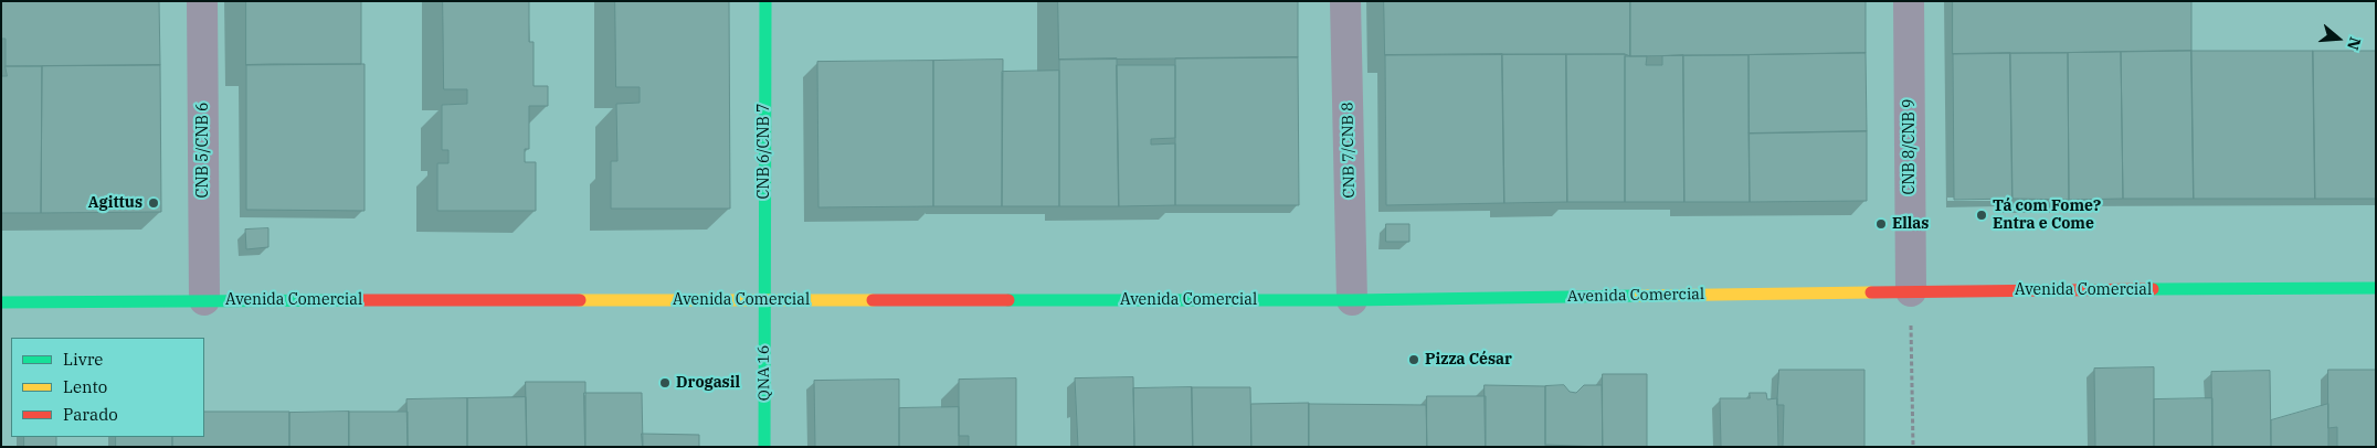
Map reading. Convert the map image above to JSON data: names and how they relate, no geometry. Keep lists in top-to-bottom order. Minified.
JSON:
{"streets":{"main road":["CNB 6/CNB 7","Avenida Comercial","QNA 16"],"street":["CNB 8/CNB 9","CNB 5/CNB 6","CNB 7/CNB 8"]},"crossings":[["CNB 8/CNB 9","Avenida Comercial"],["CNB 5/CNB 6","Avenida Comercial"],["CNB 7/CNB 8","Avenida Comercial"],["CNB 6/CNB 7","Avenida Comercial"],["CNB 6/CNB 7","QNA 16"],["Avenida Comercial","QNA 16"]],"places":["Agittus","Tá com Fome? Entra e Come","Ellas","Pizza César","Drogasil"],"legend":["Livre","Lento","Parado"],"north":"right"}
